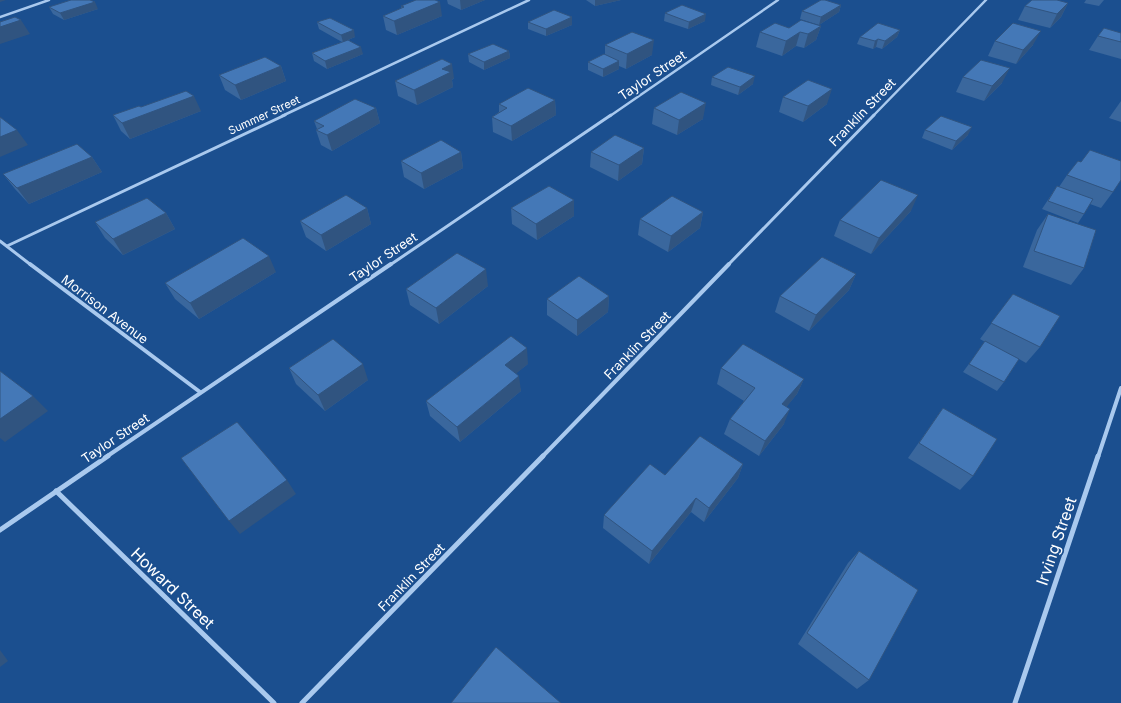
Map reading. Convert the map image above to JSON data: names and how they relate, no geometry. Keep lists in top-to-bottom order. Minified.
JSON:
{"streets":{"street":["Taylor Street","Franklin Street","Summer Street","Morrison Avenue","Irving Street","Howard Street"]},"crossings":[["Taylor Street","Morrison Avenue"],["Taylor Street","Howard Street"],["Summer Street","Morrison Avenue"]]}
